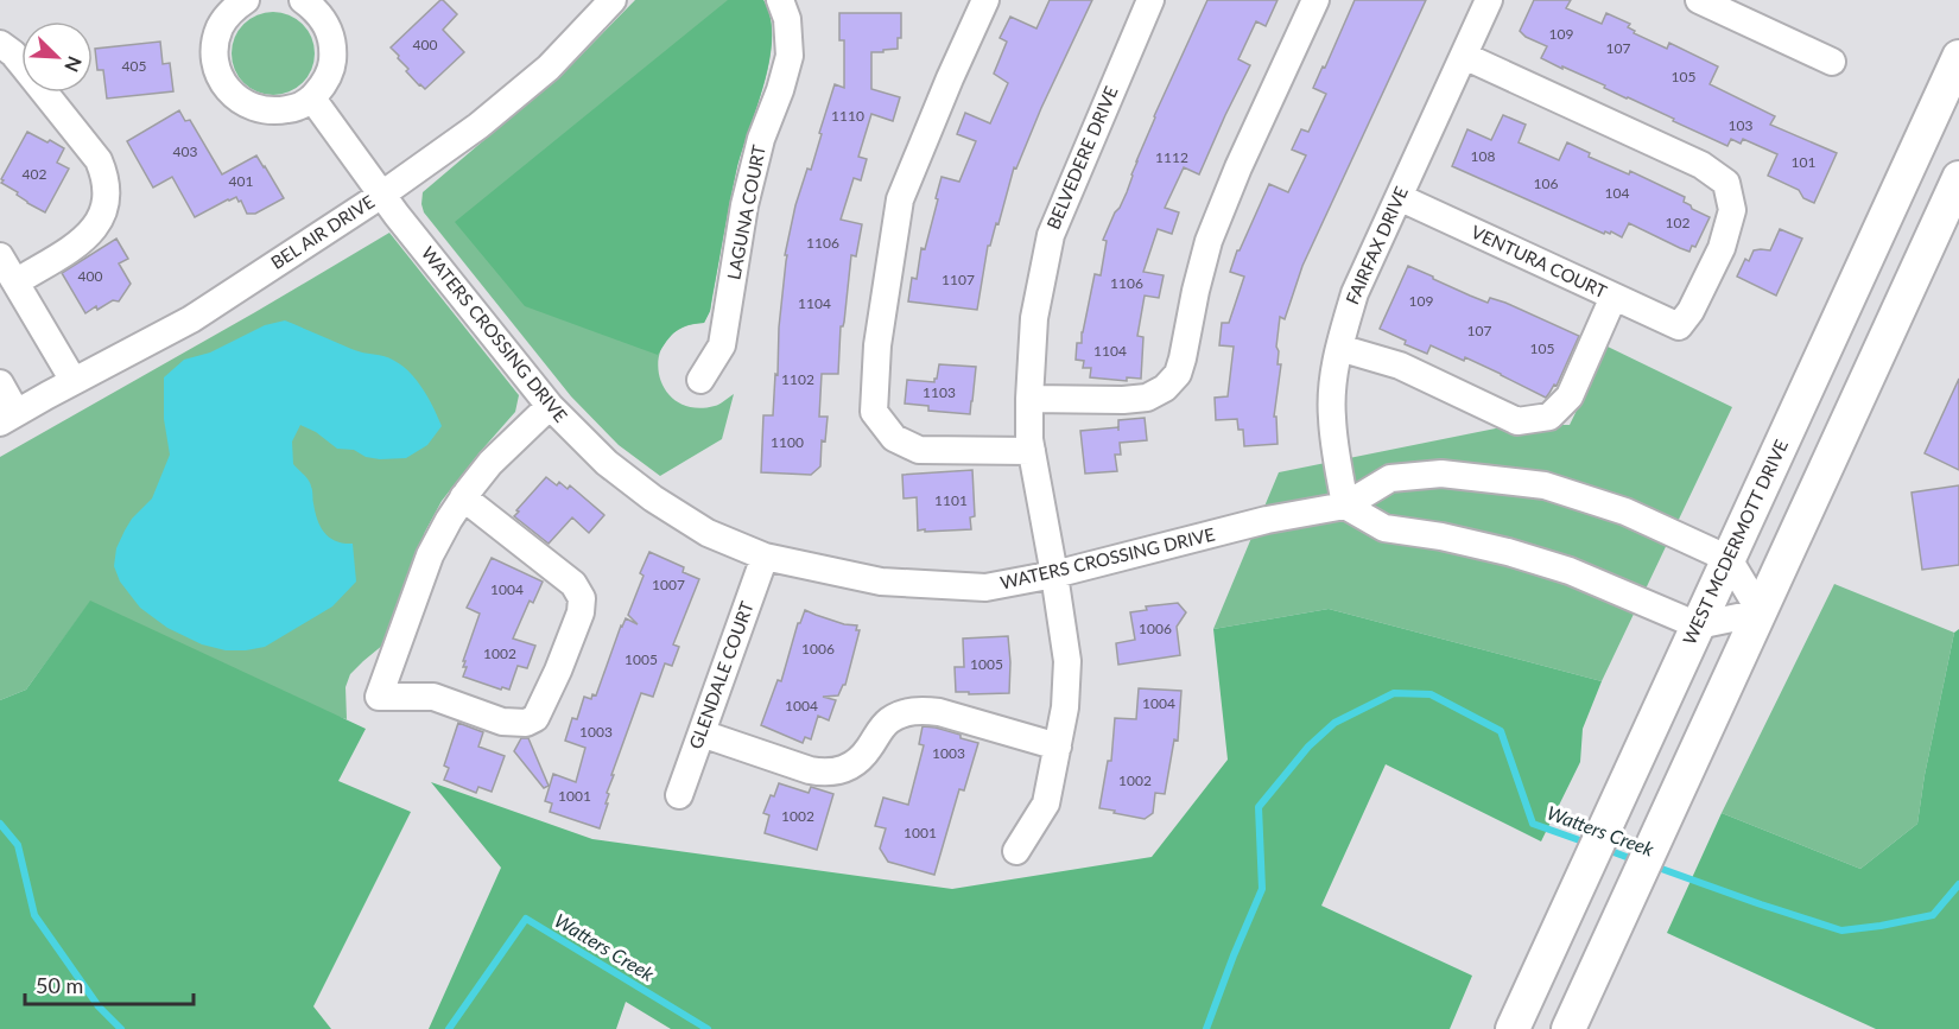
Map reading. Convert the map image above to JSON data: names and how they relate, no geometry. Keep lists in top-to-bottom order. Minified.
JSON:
{"streets":{"main road":["WEST MCDERMOTT DRIVE"],"street":["BELVEDERE DRIVE","LAGUNA COURT","BEL AIR DRIVE","FAIRFAX DRIVE","VENTURA COURT","WATERS CROSSING DRIVE","GLENDALE COURT"]},"crossings":[["BELVEDERE DRIVE","WATERS CROSSING DRIVE"],["BEL AIR DRIVE","WATERS CROSSING DRIVE"],["FAIRFAX DRIVE","VENTURA COURT"],["FAIRFAX DRIVE","WATERS CROSSING DRIVE"],["WATERS CROSSING DRIVE","WEST MCDERMOTT DRIVE"],["WATERS CROSSING DRIVE","GLENDALE COURT"]],"water":["Watters Creek"],"house_numbers":["109","400","107","405","105","1110","103","403","108","1112","101","402","401","106","104","102","1106","400","1107","1106","109","1104","107","105","1104","1102","1103","1100","1101","1007","1004","1006","1006","1002","1005","1005","1004","1004","1003","1003","1002","1001","1002","1001"],"scale_bar":"50 m","north":"bottom right"}
